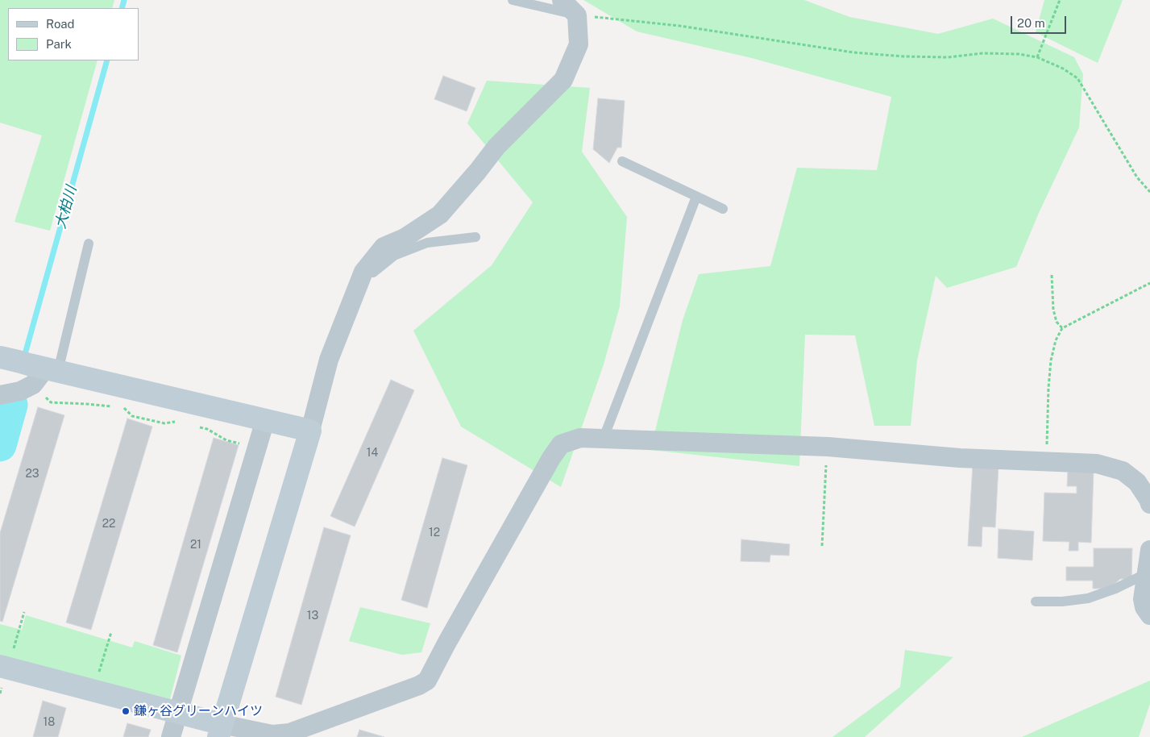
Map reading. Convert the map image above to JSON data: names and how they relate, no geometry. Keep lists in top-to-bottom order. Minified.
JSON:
{"water":["大柏川"],"places":["鎌ヶ谷グリーンハイツ"],"house_numbers":["14","23","22","12","21","13","18"],"legend":["Road","Park"],"scale_bar":"20 m"}
